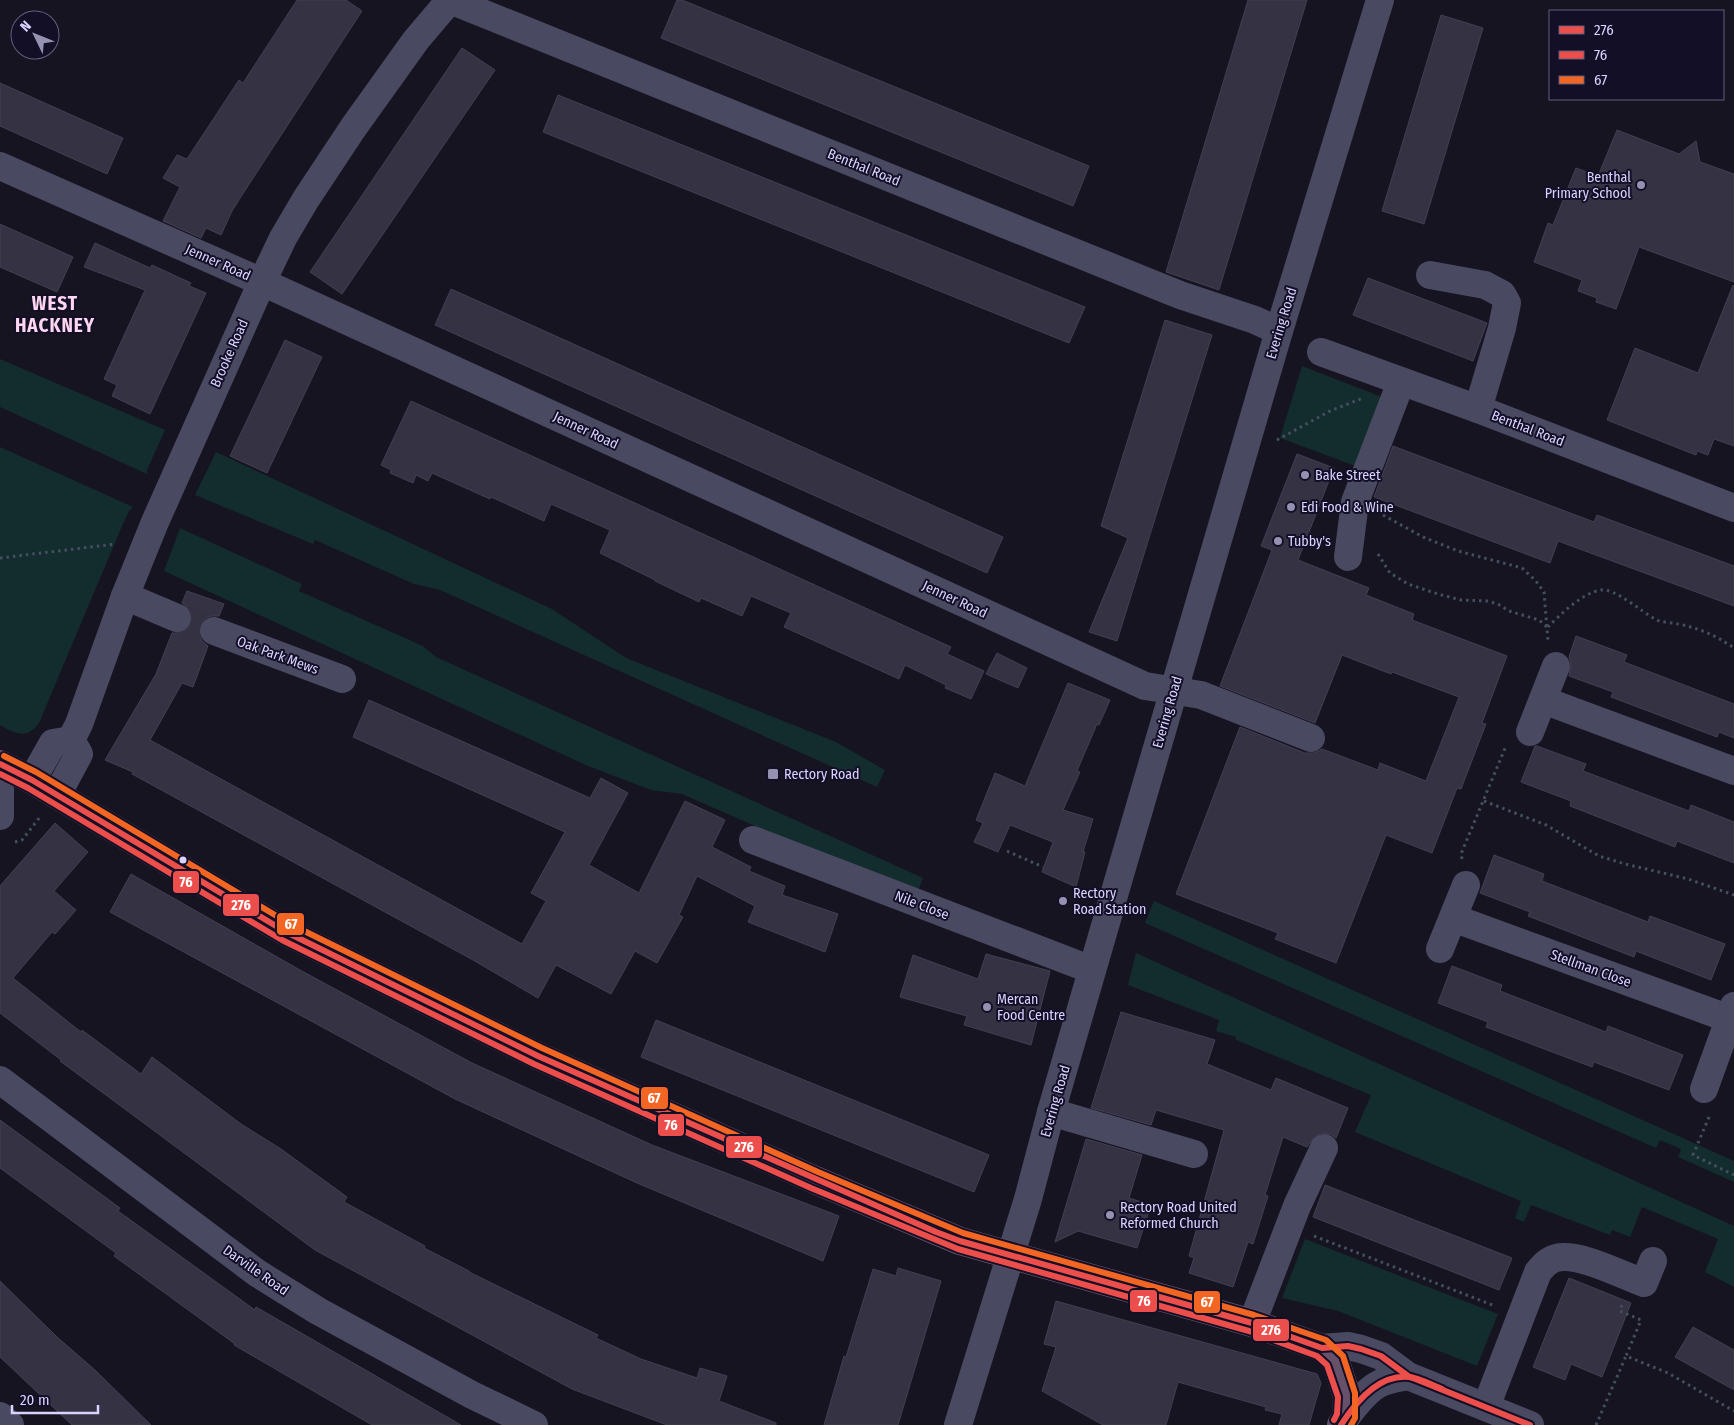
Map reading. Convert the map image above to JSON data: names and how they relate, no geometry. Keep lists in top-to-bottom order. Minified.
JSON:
{"streets":{"street":["Benthal Road","Jenner Road","Evering Road","Brooke Road","Oak Park Mews","Nile Close","Stellman Close","Darville Road"]},"crossings":[["Benthal Road","Evering Road"],["Benthal Road","Brooke Road"],["Jenner Road","Evering Road"],["Jenner Road","Brooke Road"],["Evering Road","Nile Close"]],"districts":["WEST HACKNEY"],"places":{"other":["Benthal Primary School","Bake Street","Edi Food & Wine","Tubby's","Rectory Road Station","Mercan Food Centre","Rectory Road United Reformed Church"],"transit":["Rectory Road"]},"lines":["transit line 67","transit line 276","transit line 76"],"legend":["276","76","67"],"scale_bar":"20 m","north":"top left"}
